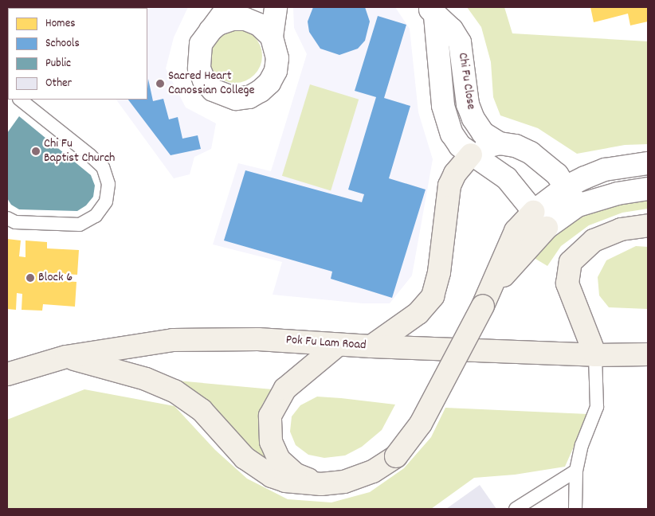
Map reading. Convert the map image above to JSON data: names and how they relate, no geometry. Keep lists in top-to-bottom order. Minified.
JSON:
{"streets":{"main road":["Pok Fu Lam Road"],"street":["Chi Fu Close"]},"places":["Sacred Heart Canossian College","Chi Fu Baptist Church","Block 6"],"legend":["Homes","Schools","Public","Other"]}
